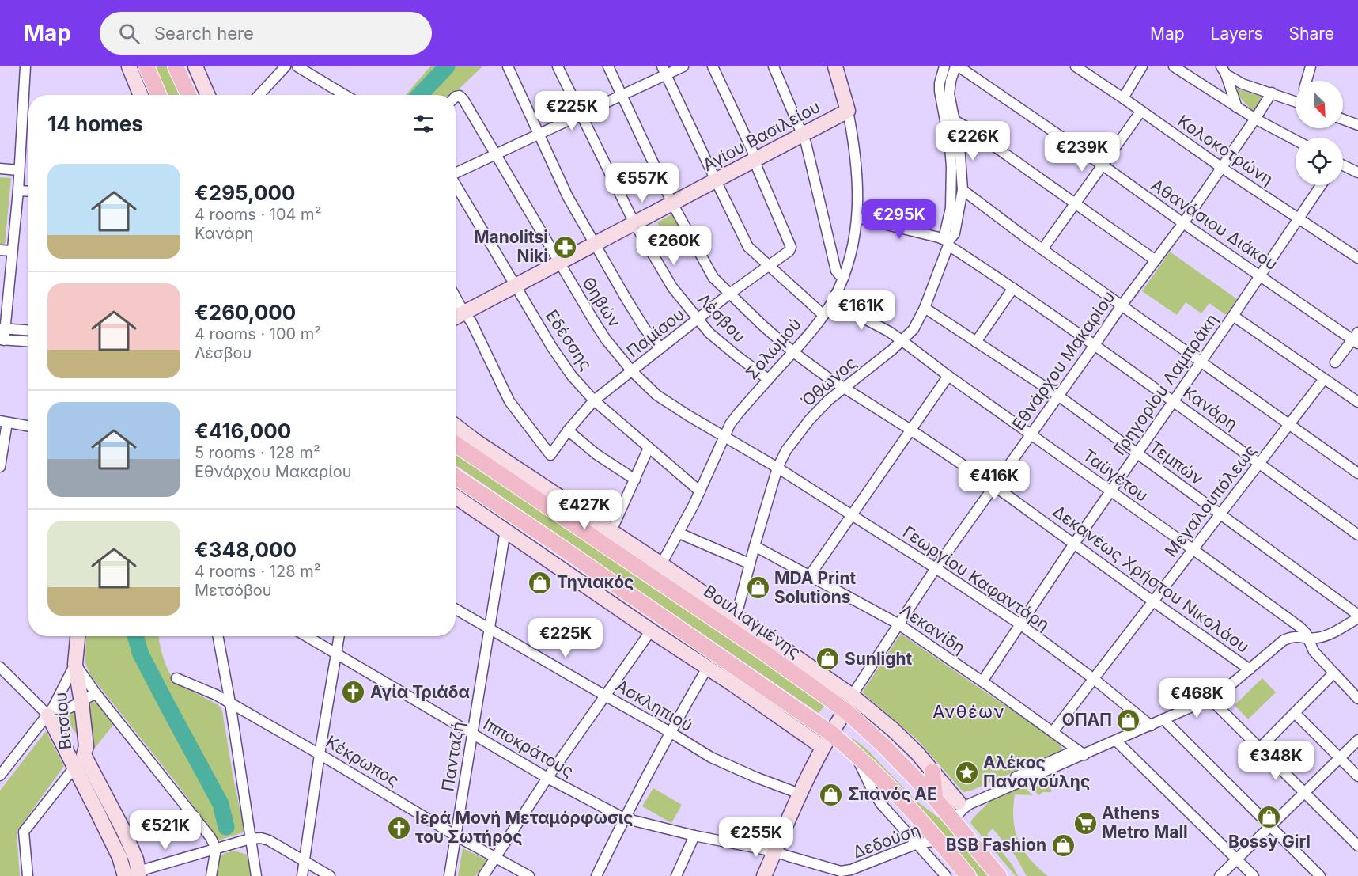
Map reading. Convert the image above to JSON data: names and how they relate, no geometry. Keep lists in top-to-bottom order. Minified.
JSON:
{"streets":{"main road":["Βουλιαγμένης"],"street":["Αγίου Βασιλείου","Κολοκοτρώνη","Αθανάσιου Διάκου","Θηβών","Λέσβου","Παμίσου","Εδέσσης","Σολωμού","Εθνάρχου Μακαρίου","Όθωνος","Γρηγορίου Λαμπράκη","Κανάρη","Τεμπών","Ταϋγέτου","Μεγαλουπόλεως","Γεωργίου Καφαντάρη","Δεκανέως Χρήστου Νικολάου","Λεκανίδη","Ασκληπιού","Βιτσίου","Ιπποκράτους","Πανταζή","Κέκρωπος","Δεδούση"]},"crossings":[["Αγίου Βασιλείου","Θηβών"],["Αγίου Βασιλείου","Λέσβου"],["Αγίου Βασιλείου","Παμίσου"],["Αγίου Βασιλείου","Εδέσσης"],["Αγίου Βασιλείου","Σολωμού"],["Αγίου Βασιλείου","Δεκανέως Χρήστου Νικολάου"],["Κολοκοτρώνη","Εθνάρχου Μακαρίου"],["Κολοκοτρώνη","Γρηγορίου Λαμπράκη"],["Αθανάσιου Διάκου","Εθνάρχου Μακαρίου"],["Αθανάσιου Διάκου","Όθωνος"],["Αθανάσιου Διάκου","Γρηγορίου Λαμπράκη"],["Θηβών","Παμίσου"],["Θηβών","Σολωμού"],["Θηβών","Όθωνος"],["Θηβών","Γεωργίου Καφαντάρη"],["Λέσβου","Παμίσου"],["Λέσβου","Σολωμού"],["Παμίσου","Εδέσσης"],["Παμίσου","Δεκανέως Χρήστου Νικολάου"],["Εδέσσης","Σολωμού"],["Σολωμού","Κανάρη"],["Σολωμού","Ταϋγέτου"],["Σολωμού","Δεκανέως Χρήστου Νικολάου"],["Εθνάρχου Μακαρίου","Κανάρη"],["Εθνάρχου Μακαρίου","Τεμπών"],["Εθνάρχου Μακαρίου","Ταϋγέτου"],["Εθνάρχου Μακαρίου","Γεωργίου Καφαντάρη"],["Εθνάρχου Μακαρίου","Δεκανέως Χρήστου Νικολάου"],["Εθνάρχου Μακαρίου","Λεκανίδη"],["Όθωνος","Κανάρη"],["Όθωνος","Τεμπών"],["Όθωνος","Ταϋγέτου"],["Όθωνος","Γεωργίου Καφαντάρη"],["Όθωνος","Δεκανέως Χρήστου Νικολάου"],["Όθωνος","Λεκανίδη"],["Γρηγορίου Λαμπράκη","Κανάρη"],["Γρηγορίου Λαμπράκη","Τεμπών"],["Γρηγορίου Λαμπράκη","Ταϋγέτου"],["Γρηγορίου Λαμπράκη","Γεωργίου Καφαντάρη"],["Γρηγορίου Λαμπράκη","Δεκανέως Χρήστου Νικολάου"],["Γρηγορίου Λαμπράκη","Λεκανίδη"],["Κανάρη","Μεγαλουπόλεως"],["Τεμπών","Μεγαλουπόλεως"],["Ταϋγέτου","Μεγαλουπόλεως"],["Μεγαλουπόλεως","Γεωργίου Καφαντάρη"],["Μεγαλουπόλεως","Δεκανέως Χρήστου Νικολάου"],["Μεγαλουπόλεως","Λεκανίδη"],["Ασκληπιού","Πανταζή"],["Ιπποκράτους","Πανταζή"],["Ιπποκράτους","Δεδούση"],["Πανταζή","Κέκρωπος"]],"districts":["Ανθέων"],"places":{"pharmacy":["Manolitsi Niki"],"shop":["Τηνιακός","MDA Print Solutions","Sunlight","ΟΠΑΠ","Σπανός ΑΕ","Bossy Girl","BSB Fashion"],"church":["Αγία Τριάδα","Ιερά Μονή Μεταμόρφωσις του Σωτήρος"],"place":["Αλέκος Παναγούλης"],"supermarket":["Athens Metro Mall"]},"north":"bottom right","page":{"header":"Map","search":"Search here","nav":["Map","Layers","Share"],"price":["€225K","€226K","€239K","€557K","€295K","€260K","€161K","€416K","€427K","€225K","€468K","€348K","€521K","€255K"],"heading":"14 homes","list":[{"name":"€295,000","note":"4 rooms · 104 m² · Κανάρη"},{"name":"€260,000","note":"4 rooms · 100 m² · Λέσβου"},{"name":"€416,000","note":"5 rooms · 128 m² · Εθνάρχου Μακαρίου"},{"name":"€348,000","note":"4 rooms · 128 m² · Μετσόβου"}]}}
